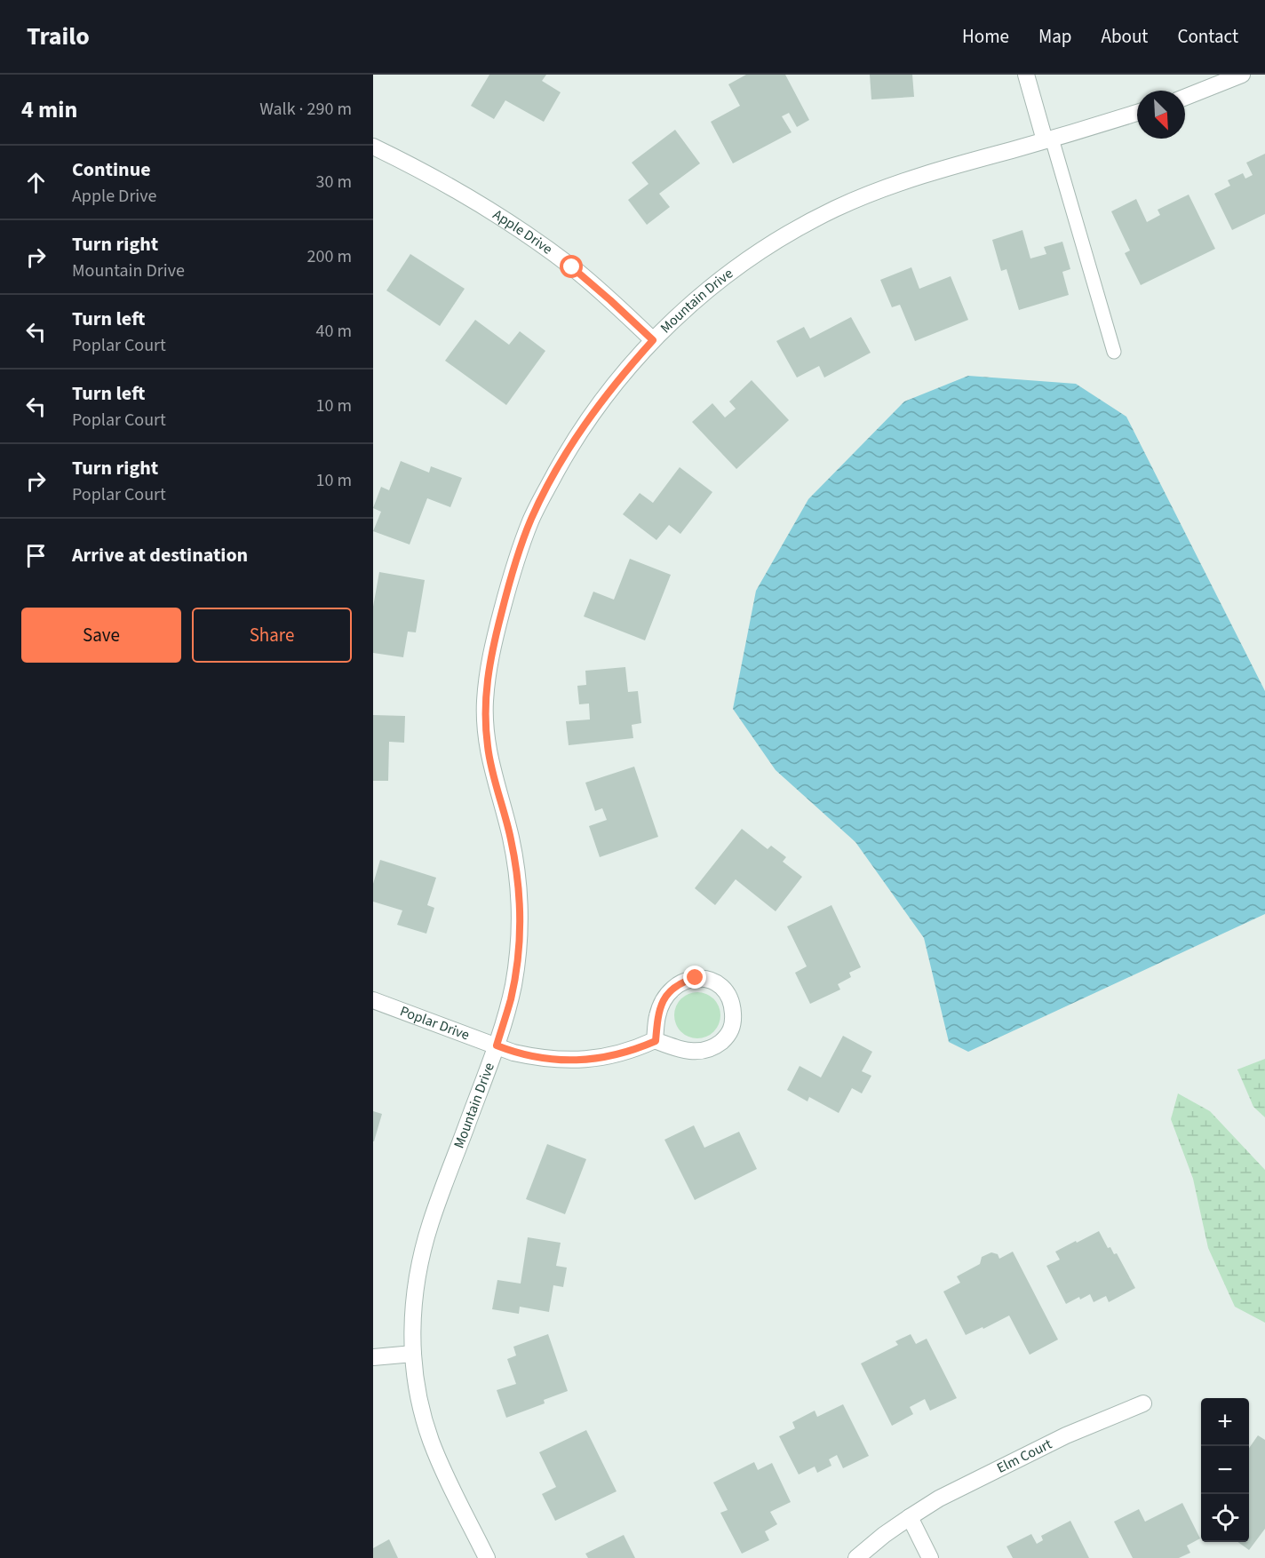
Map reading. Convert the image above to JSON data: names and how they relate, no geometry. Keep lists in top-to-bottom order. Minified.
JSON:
{"streets":{"street":["Apple Drive","Mountain Drive","Poplar Drive","Elm Court"]},"crossings":[["Apple Drive","Mountain Drive"],["Mountain Drive","Poplar Drive"]],"north":"bottom right","page":{"header":"Trailo","nav":["Home","Map","About","Contact"],"heading":["4 min","Walk · 290 m"],"list":[["Continue","Apple Drive","30 m"],["Turn right","Mountain Drive","200 m"],["Turn left","Poplar Court","40 m"],["Turn left","Poplar Court","10 m"],["Turn right","Poplar Court","10 m"],"Arrive at destination"],"buttons":["Save","Share"],"map_buttons":["+","−"]}}
